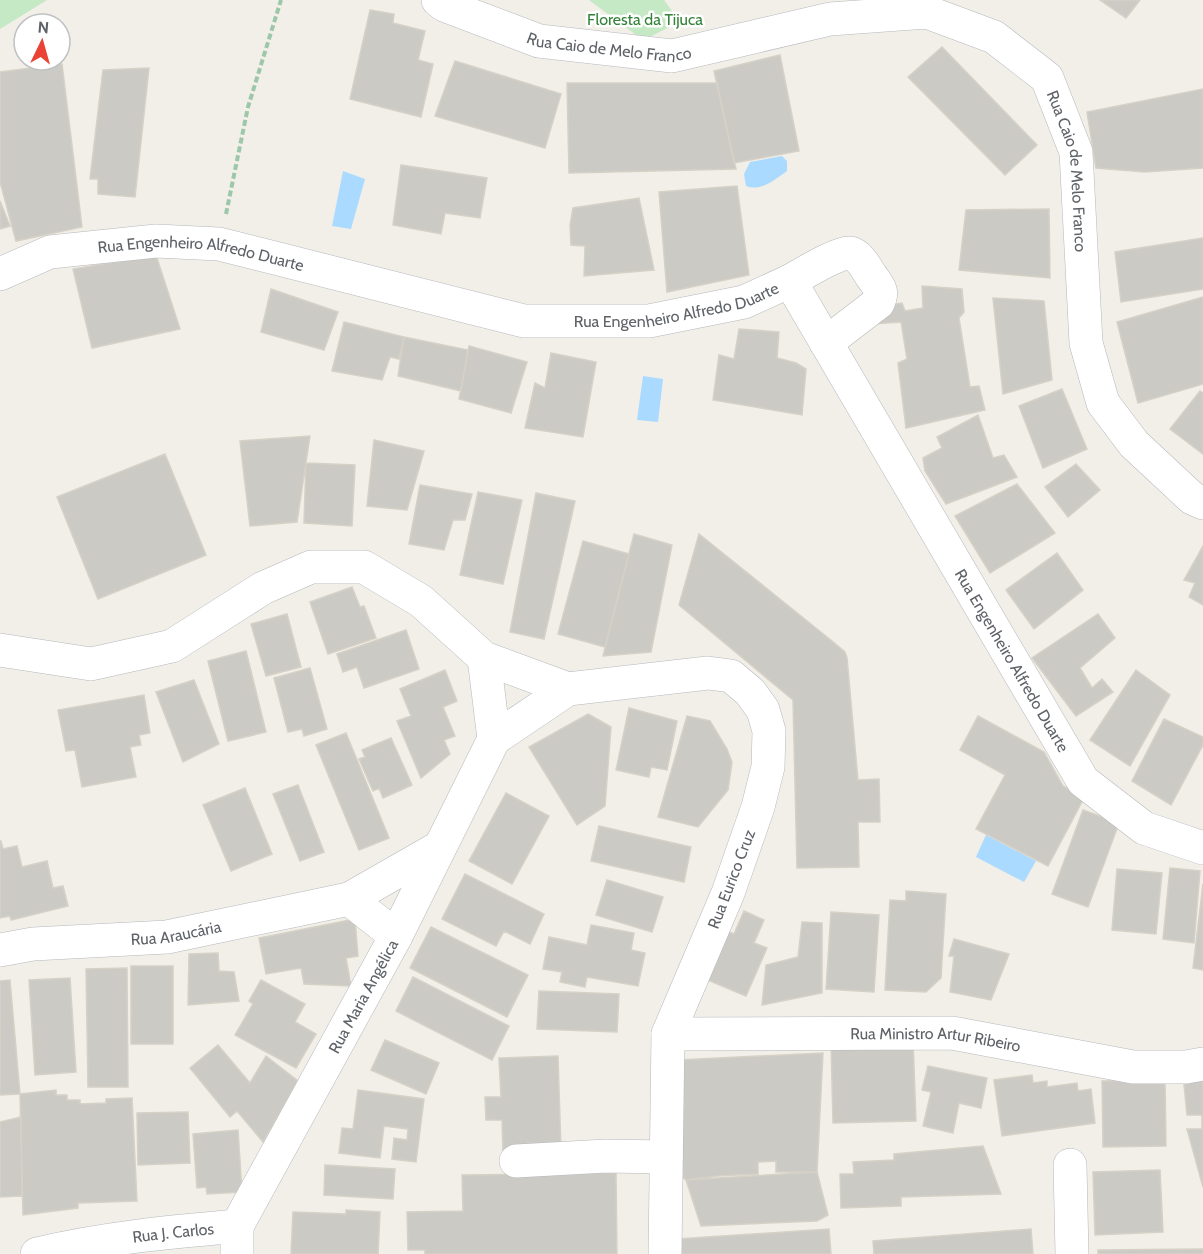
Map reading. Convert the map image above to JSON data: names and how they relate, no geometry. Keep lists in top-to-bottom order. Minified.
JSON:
{"streets":{"street":["Rua Caio de Melo Franco","Rua Engenheiro Alfredo Duarte","Rua Eurico Cruz","Rua Araucária","Rua Maria Angélica","Rua Ministro Artur Ribeiro","Rua J. Carlos"]},"crossings":[["Rua Eurico Cruz","Rua Maria Angélica"],["Rua Eurico Cruz","Rua Ministro Artur Ribeiro"],["Rua Araucária","Rua Maria Angélica"],["Rua Maria Angélica","Rua J. Carlos"]],"parks":["Floresta da Tijuca"],"north":"top"}
